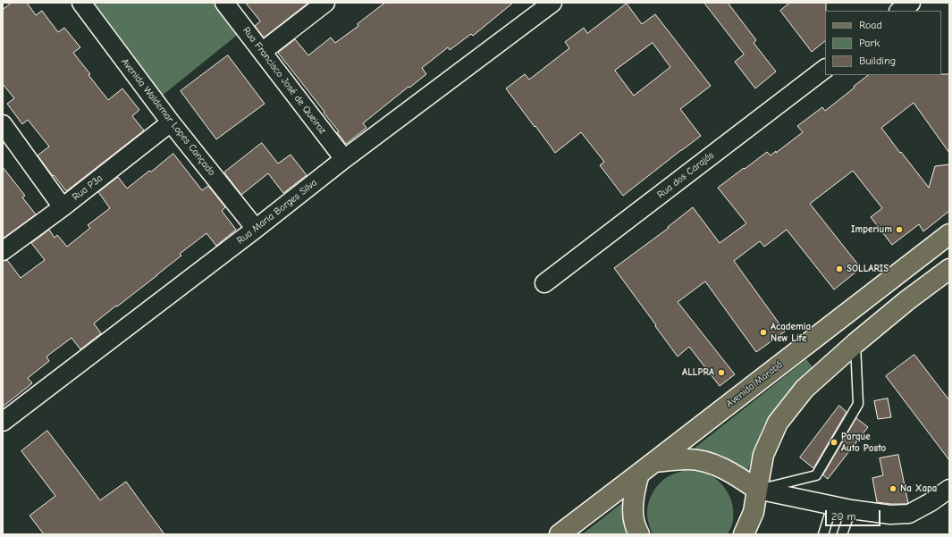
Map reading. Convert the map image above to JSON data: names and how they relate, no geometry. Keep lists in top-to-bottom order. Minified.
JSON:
{"streets":{"main road":["Avenida Marabá"],"street":["Rua Francisco José de Queiroz","Avenida Waldemar Lopes Cançado","Rua dos Carajás","Rua P3a","Rua Maria Borges Silva"]},"crossings":[["Rua Francisco José de Queiroz","Rua Maria Borges Silva"],["Avenida Waldemar Lopes Cançado","Rua P3a"],["Avenida Waldemar Lopes Cançado","Rua Maria Borges Silva"]],"places":["Imperium","SOLLARIS","Academia New Life","ALLPRA","Parque Auto Posto","Na Xapa"],"legend":["Road","Park","Building"],"scale_bar":"20 m"}
